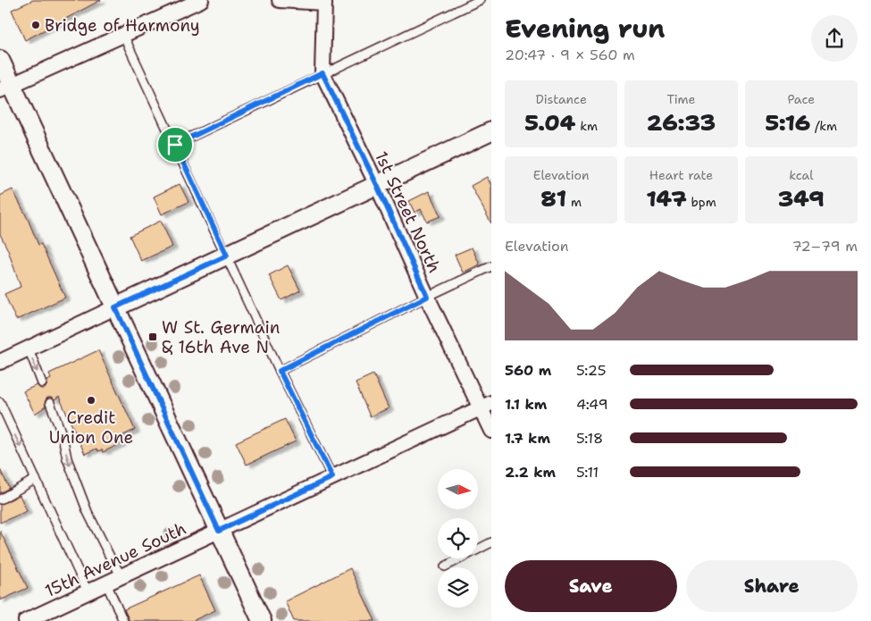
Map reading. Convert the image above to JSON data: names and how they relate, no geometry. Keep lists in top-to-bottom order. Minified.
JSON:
{"streets":{"street":["1st Street North","15th Avenue South"]},"crossings":[["1st Street North","15th Avenue South"]],"places":{"other":["Bridge of Harmony","Credit Union One"],"transit":["W St. Germain & 16th Ave N"]},"north":"right","page":{"heading":["Evening run","20:47 · 9 × 560 m"],"stats":[["Distance","5.04 km"],["Time","26:33"],["Pace","5:16 /km"],["Elevation","81 m"],["Heart rate","147 bpm"],["kcal","349"]],"chart":["Elevation","72–79 m"],"list":[{"name":"560 m","note":"5:25"},{"name":"1.1 km","note":"4:49"},{"name":"1.7 km","note":"5:18"},{"name":"2.2 km","note":"5:11"}],"buttons":["Save","Share"]}}
